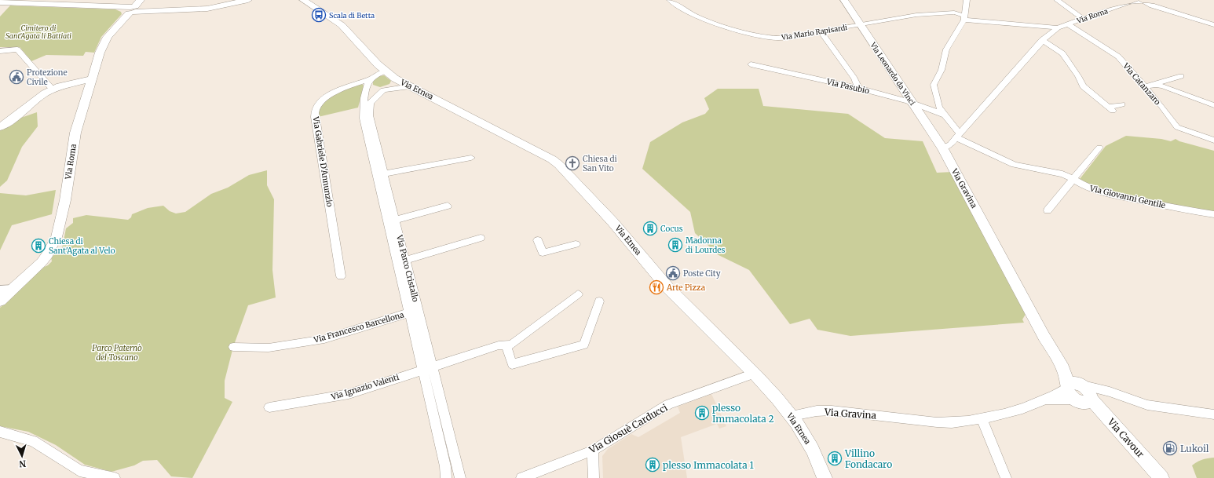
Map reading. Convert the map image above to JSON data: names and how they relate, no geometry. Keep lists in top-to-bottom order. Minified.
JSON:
{"streets":{"main road":["Via Roma","Via Leonardo da Vinci","Via Etnea","Via Gravina","Via Cavour"],"street":["Via Mario Rapisardi","Via Catanzaro","Via Pasubio","Via Gabriele D'Annunzio","Via Giovanni Gentile","Via Parco Cristallo","Via Francesco Barcellona","Via Ignazio Valenti","Via Giosuè Carducci"]},"crossings":[["Via Roma","Via Mario Rapisardi"],["Via Roma","Via Catanzaro"],["Via Mario Rapisardi","Via Leonardo da Vinci"],["Via Leonardo da Vinci","Via Pasubio"],["Via Leonardo da Vinci","Via Gravina"],["Via Etnea","Via Gravina"],["Via Etnea","Via Parco Cristallo"],["Via Etnea","Via Giosuè Carducci"],["Via Gabriele D'Annunzio","Via Parco Cristallo"],["Via Gravina","Via Cavour"],["Via Parco Cristallo","Via Francesco Barcellona"],["Via Parco Cristallo","Via Ignazio Valenti"]],"parks":["Cimitero di Sant'Agata li Battiati","Parco Paternò del Toscano"],"places":{"bus stop":["Scala di Betta"],"public building":["Protezione Civile","Poste City"],"church":["Chiesa di San Vito"],"building":["Cocus","Madonna di Lourdes","Chiesa di Sant'Agata al Velo","plesso Immacolata 2","Villino Fondacaro","plesso Immacolata 1"],"restaurant":["Arte Pizza"],"fuel station":["Lukoil"]},"north":"bottom"}
